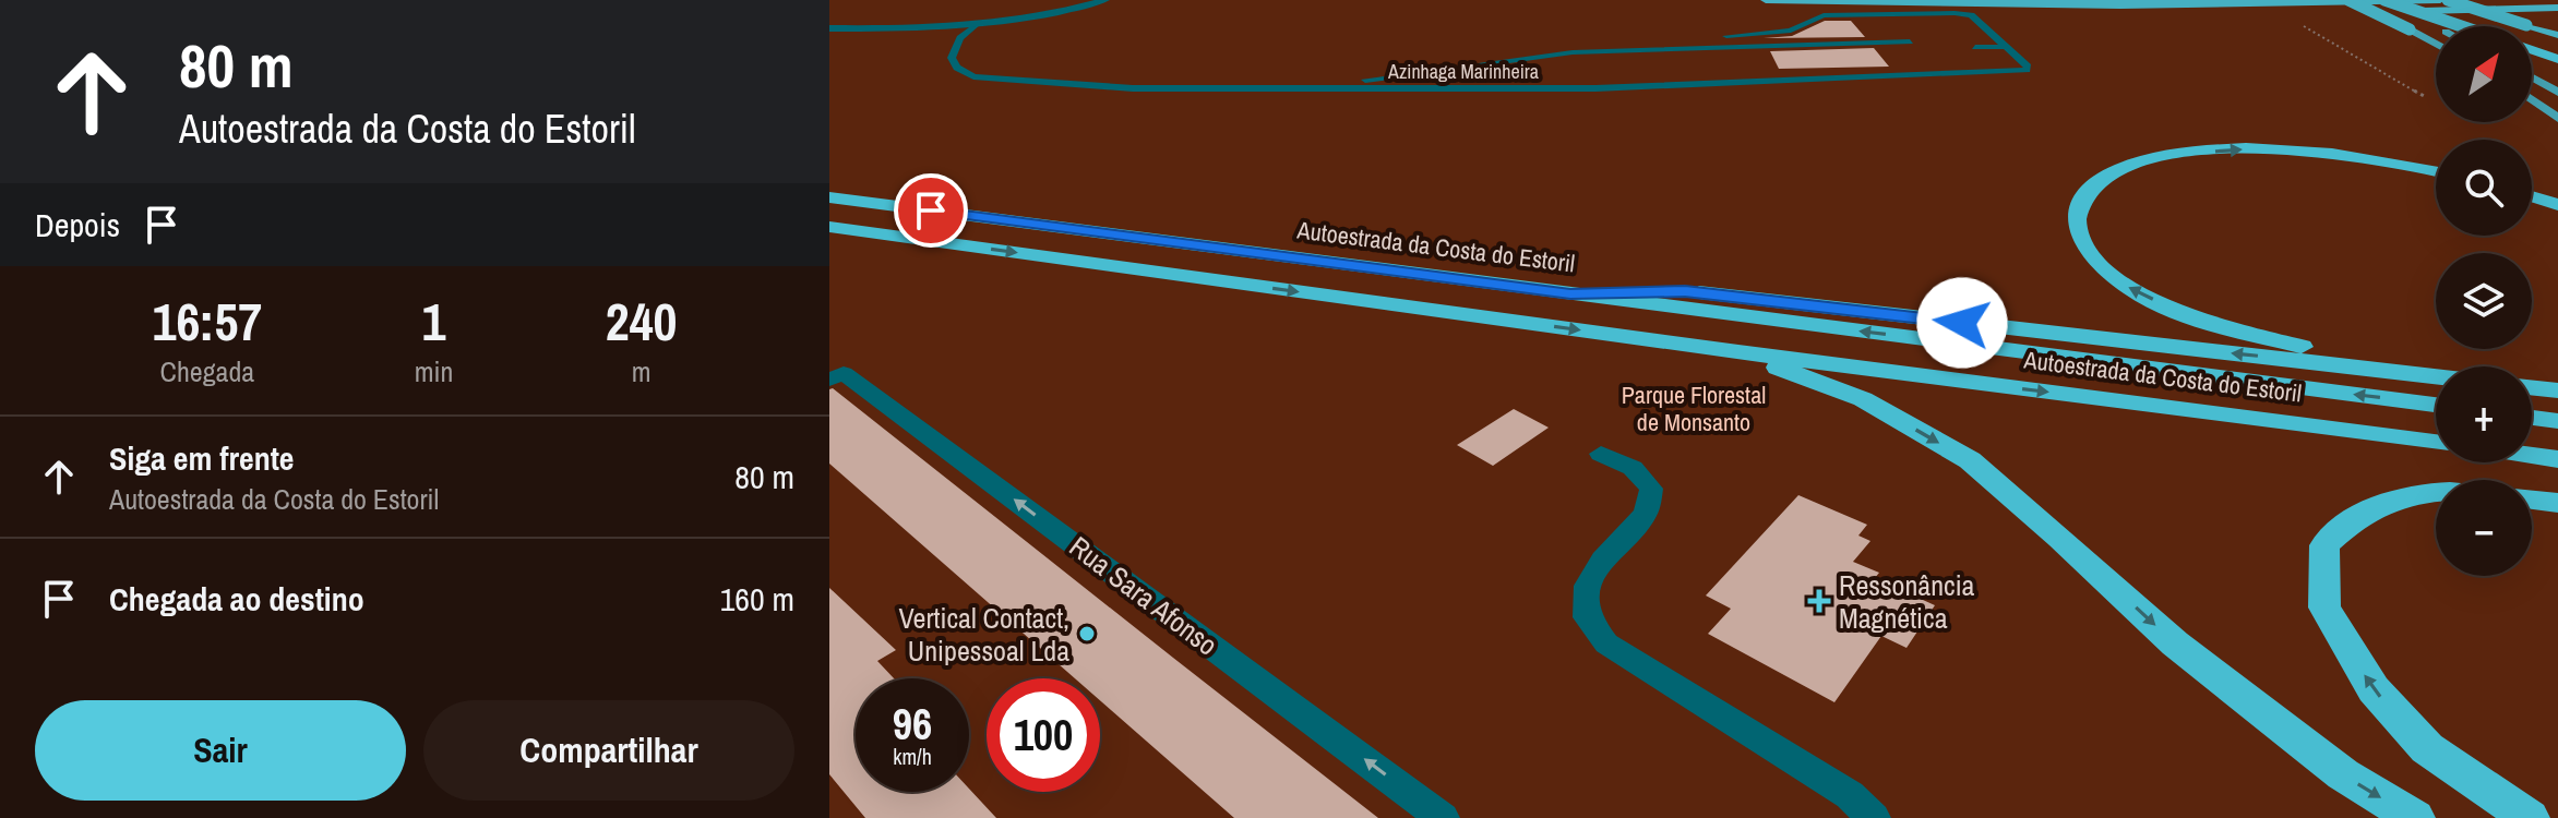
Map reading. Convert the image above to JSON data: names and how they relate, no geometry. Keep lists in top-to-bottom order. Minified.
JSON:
{"streets":{"highway":["Autoestrada da Costa do Estoril"],"street":["Rua Sara Afonso"],"lane":["Azinhaga Marinheira"]},"one_way":["Rua Sara Afonso"],"parks":["Parque Florestal de Monsanto"],"places":{"health":["Ressonância Magnética"],"other":["Vertical Contact, Unipessoal Lda"]},"north":"top right","page":{"turn":["80 m","Autoestrada da Costa do Estoril"],"map_buttons":["+","−"],"then":"Depois","eta":["16:57","Chegada","1","min","240","m"],"list":[{"name":"Siga em frente","note":"Autoestrada da Costa do Estoril","value":"80 m"},{"name":"Chegada ao destino","value":"160 m"}],"speed":"96 km/h","limit":"100","buttons":["Sair","Compartilhar"]}}
